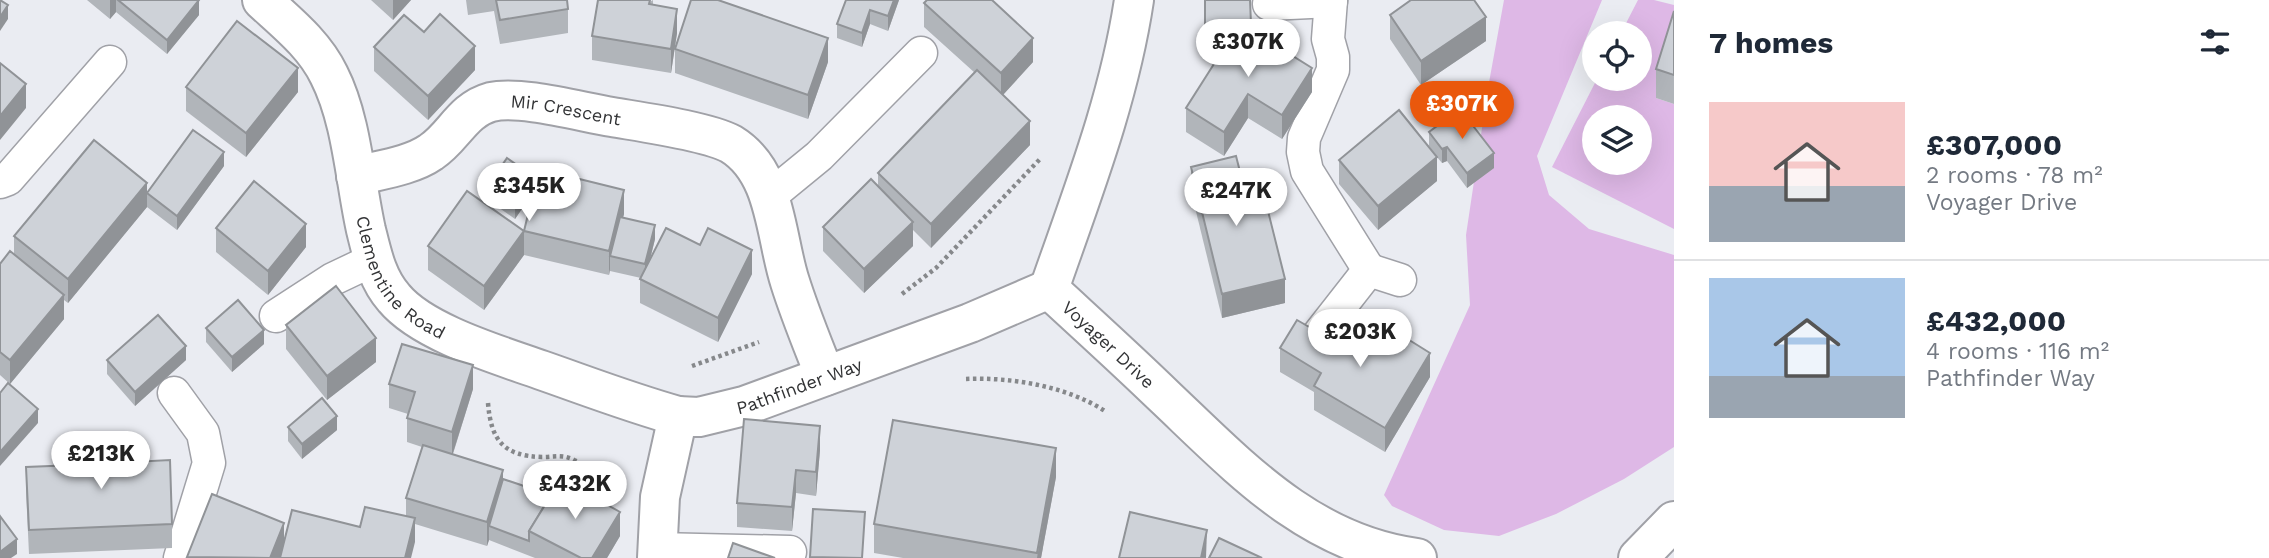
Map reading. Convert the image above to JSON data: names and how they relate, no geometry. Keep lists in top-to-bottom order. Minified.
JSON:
{"streets":{"street":["Mir Crescent","Clementine Road","Voyager Drive","Pathfinder Way"]},"crossings":[["Mir Crescent","Clementine Road"],["Mir Crescent","Pathfinder Way"],["Clementine Road","Pathfinder Way"],["Voyager Drive","Pathfinder Way"]],"page":{"heading":"7 homes","price":["£307K","£307K","£345K","£247K","£203K","£213K","£432K"],"list":[{"name":"£307,000","note":"2 rooms · 78 m² · Voyager Drive"},{"name":"£432,000","note":"4 rooms · 116 m² · Pathfinder Way"}]}}
